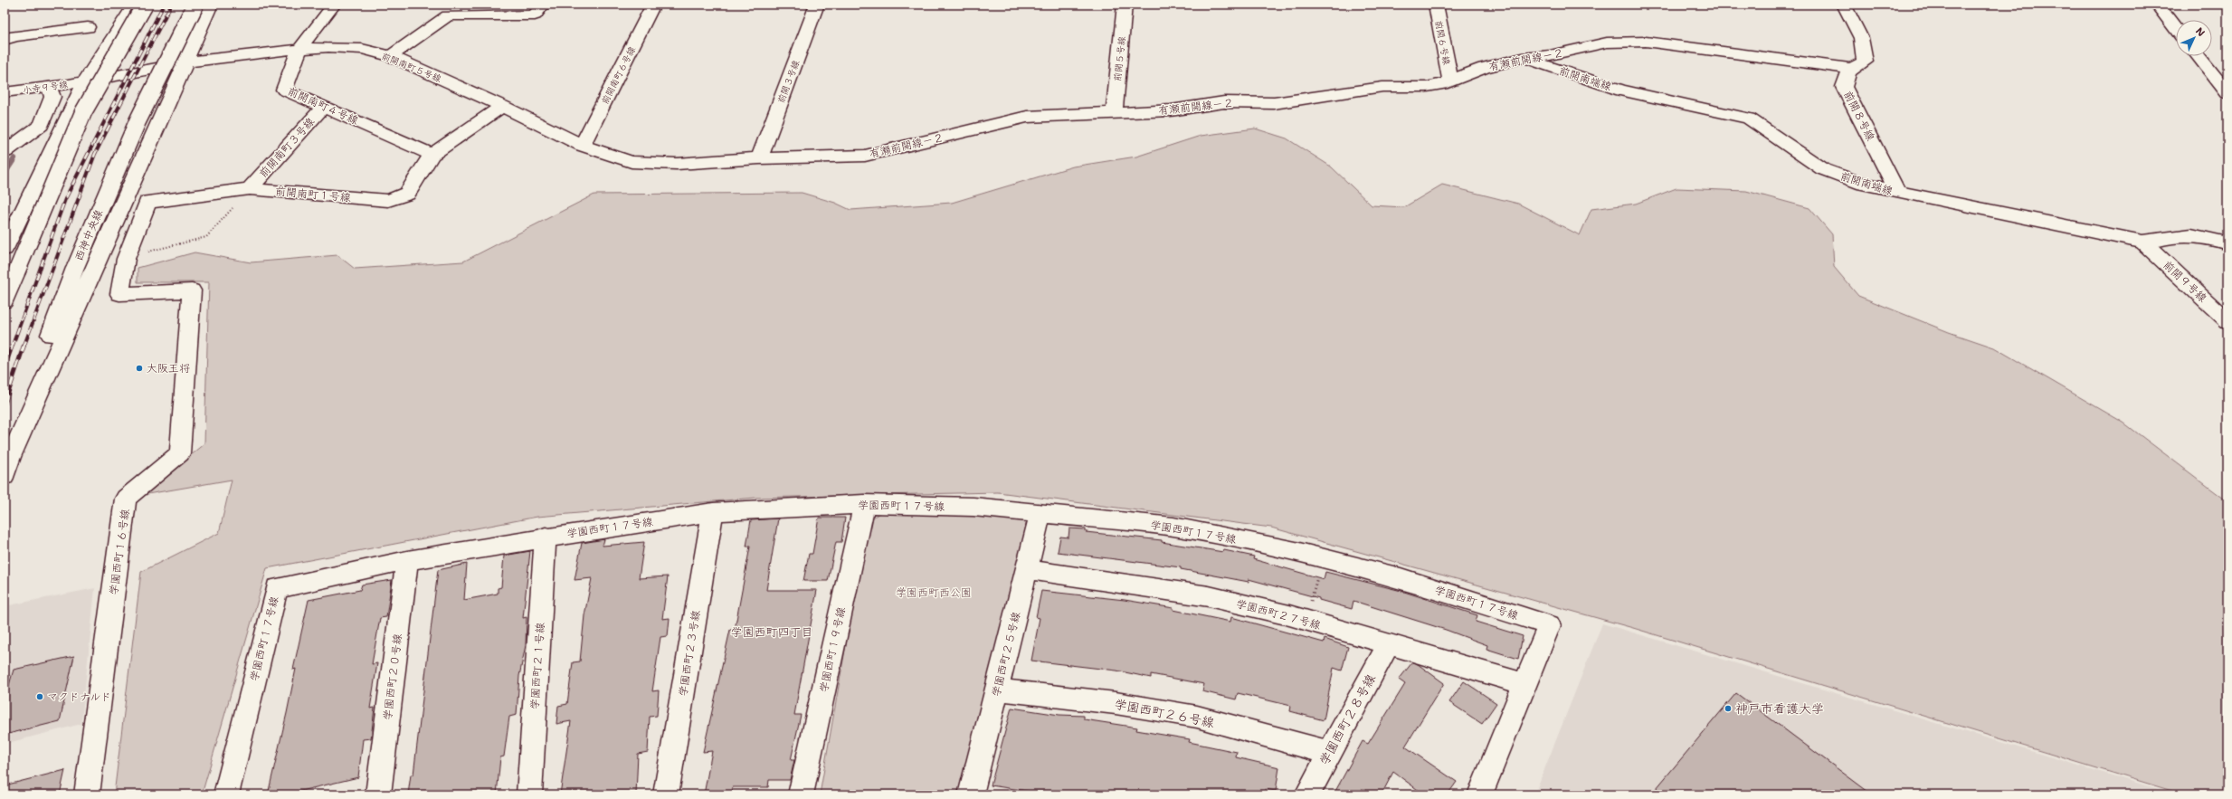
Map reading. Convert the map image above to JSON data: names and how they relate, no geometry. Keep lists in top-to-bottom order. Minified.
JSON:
{"streets":{"street":["前開６号線","前開５号線","有瀬前開線－２","前開南町５号線","前開南町６号線","前開南端線","前開３号線","小寺９号線","前開南町４号線","前開８号線","前開南町３号線","前開南町１号線","西神中央線","前開９号線","学園西町１７号線","学園西町１６号線","学園西町２７号線","学園西町１９号線","学園西町２３号線","学園西町２５号線","学園西町２１号線","学園西町２０号線","学園西町２６号線","学園西町２８号線"]},"crossings":[["前開６号線","有瀬前開線－２"],["前開５号線","有瀬前開線－２"],["有瀬前開線－２","前開南町５号線"],["有瀬前開線－２","前開南町６号線"],["有瀬前開線－２","前開南端線"],["有瀬前開線－２","前開３号線"],["有瀬前開線－２","前開８号線"],["前開南町５号線","前開南町６号線"],["前開南町５号線","小寺９号線"],["前開南町５号線","前開南町４号線"],["前開南町５号線","前開南町１号線"],["前開南端線","前開８号線"],["前開南端線","前開９号線"],["前開南町４号線","前開南町３号線"],["前開南町４号線","前開南町１号線"],["前開南町３号線","前開南町１号線"],["前開南町１号線","学園西町１６号線"],["学園西町１７号線","学園西町２７号線"],["学園西町１７号線","学園西町１９号線"],["学園西町１７号線","学園西町２３号線"],["学園西町１７号線","学園西町２５号線"],["学園西町１７号線","学園西町２１号線"],["学園西町１７号線","学園西町２０号線"],["学園西町２７号線","学園西町２５号線"],["学園西町２７号線","学園西町２８号線"],["学園西町２５号線","学園西町２６号線"],["学園西町２６号線","学園西町２８号線"]],"districts":["学園西町四丁目"],"parks":["学園西町西公園"],"places":["大阪王将","マクドナルド","神戸市看護大学"],"north":"top right"}
